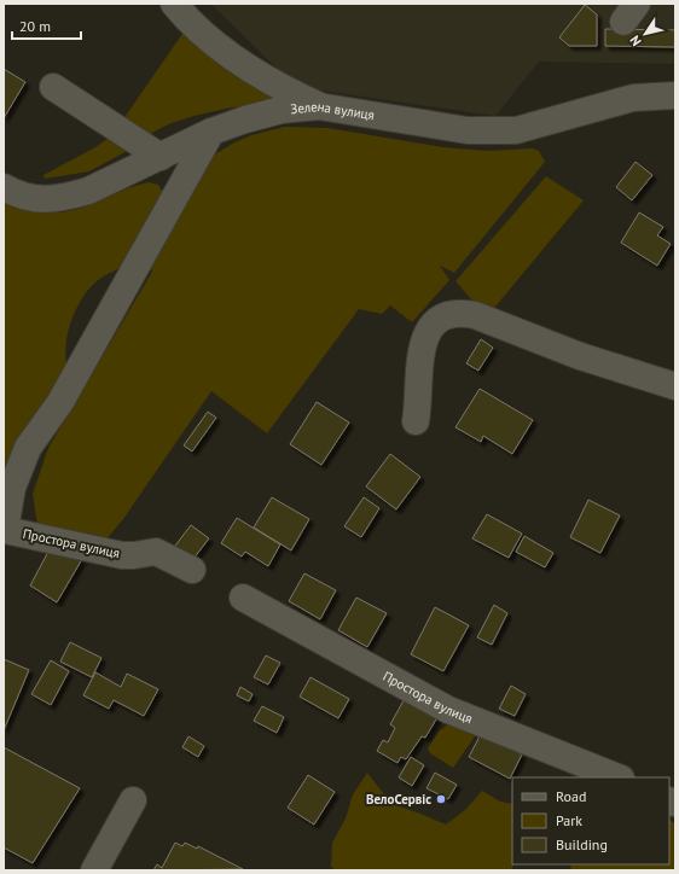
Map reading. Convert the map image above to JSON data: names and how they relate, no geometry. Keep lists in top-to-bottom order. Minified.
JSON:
{"streets":{"street":["Зелена вулиця","Простора вулиця"]},"crossings":[["Зелена вулиця","Простора вулиця"]],"places":["ВелоСервіс"],"legend":["Road","Park","Building"],"scale_bar":"20 m","north":"bottom left"}
